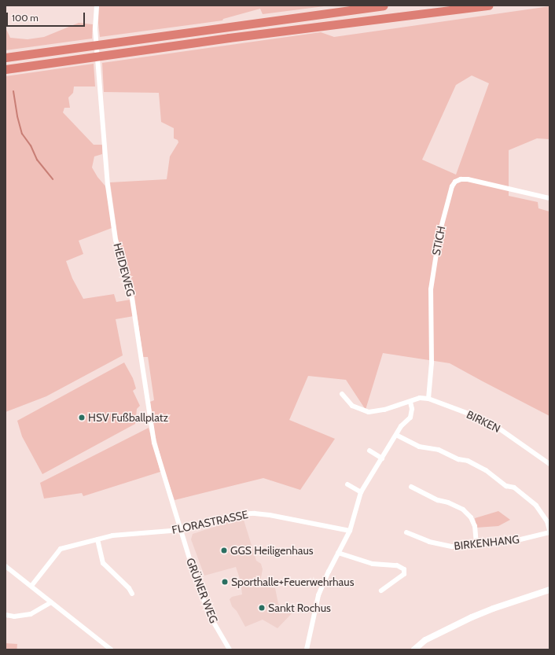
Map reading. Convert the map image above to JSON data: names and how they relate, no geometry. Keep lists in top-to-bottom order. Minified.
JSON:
{"streets":{"street":["STICH","HEIDEWEG","BIRKEN","FLORASTRASSE","BIRKENHANG","GRÜNER WEG"]},"crossings":[["STICH","BIRKEN"],["HEIDEWEG","FLORASTRASSE"],["HEIDEWEG","GRÜNER WEG"],["FLORASTRASSE","GRÜNER WEG"]],"places":["HSV Fußballplatz","GGS Heiligenhaus","Sporthalle+Feuerwehrhaus","Sankt Rochus"],"scale_bar":"100 m"}
